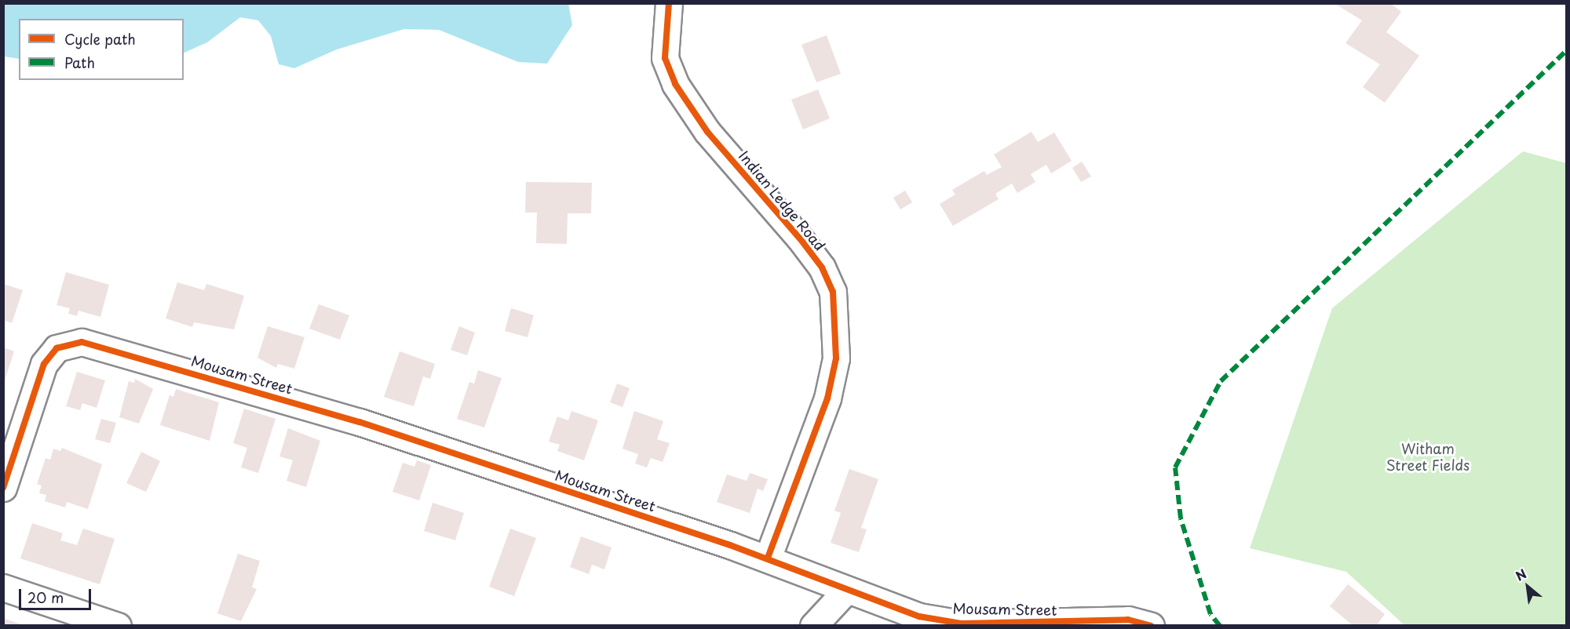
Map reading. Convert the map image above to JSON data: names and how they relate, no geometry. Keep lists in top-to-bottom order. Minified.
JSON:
{"streets":{"street":["Indian Ledge Road","Mousam Street"]},"crossings":[["Indian Ledge Road","Mousam Street"]],"parks":["Witham Street Fields"],"legend":["Cycle path","Path"],"scale_bar":"20 m","north":"top left"}
